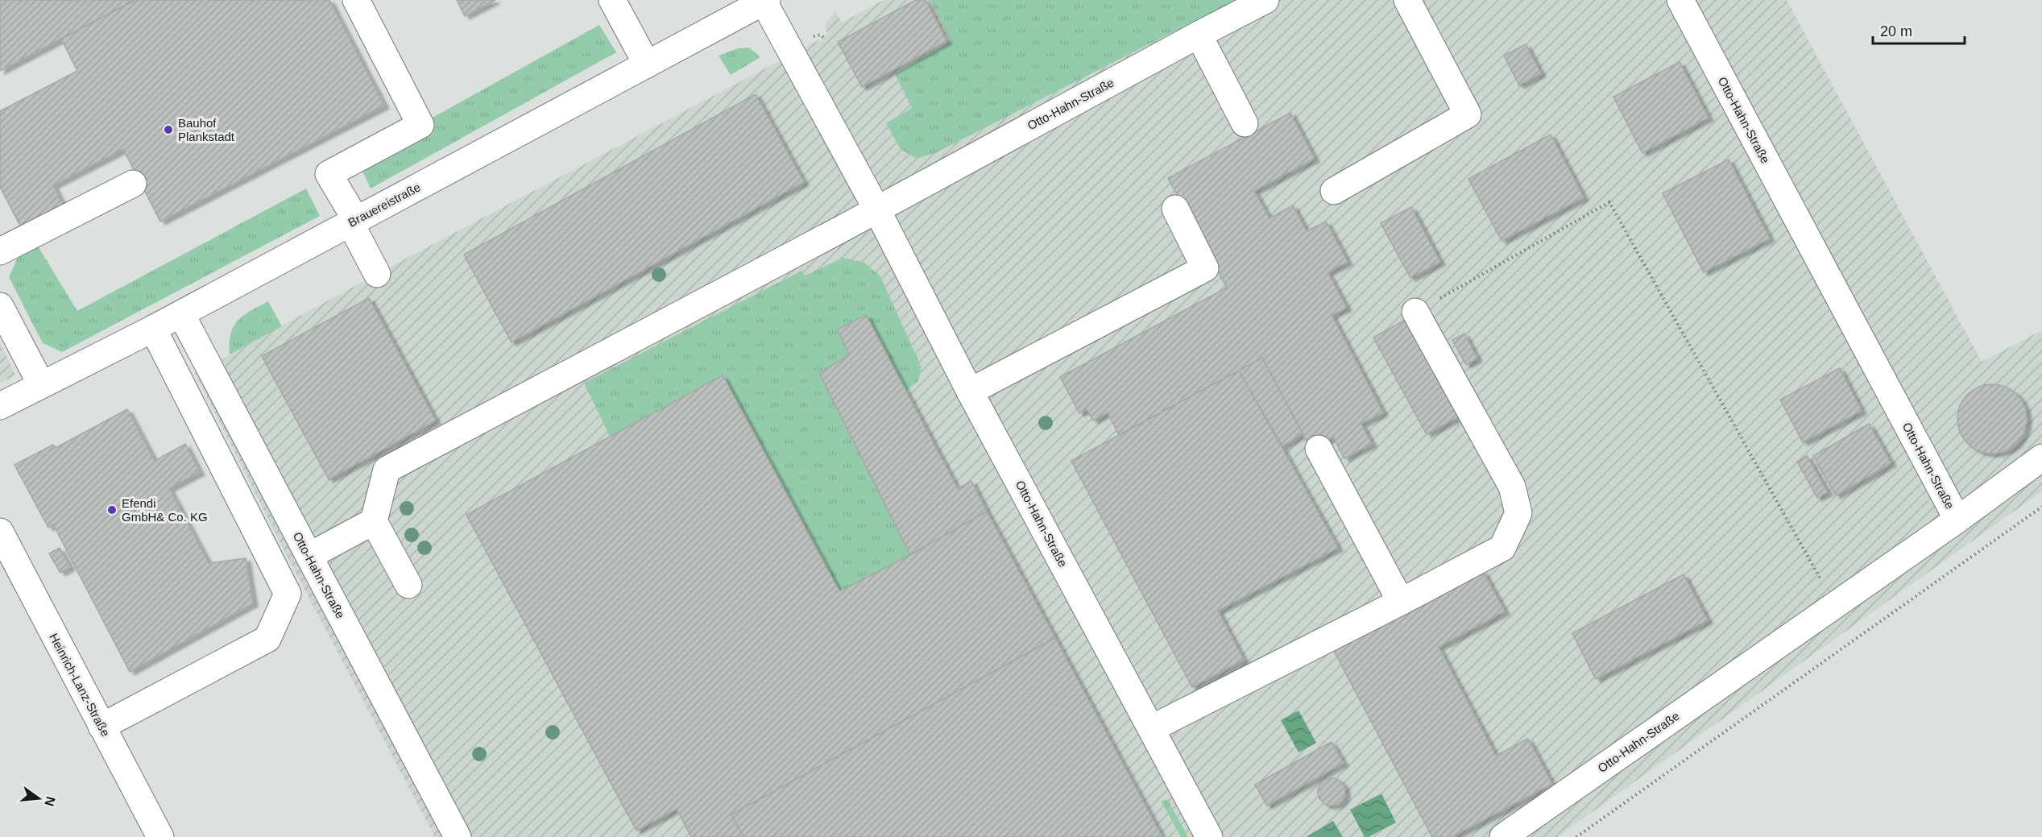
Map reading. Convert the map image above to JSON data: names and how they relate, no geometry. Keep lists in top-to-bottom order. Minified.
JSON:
{"streets":{"street":["Otto-Hahn-Straße","Brauereistraße","Heinrich-Lanz-Straße"]},"crossings":[["Otto-Hahn-Straße","Brauereistraße"]],"places":["Bauhof Plankstadt","Efendi GmbH& Co. KG"],"scale_bar":"20 m","north":"right"}
